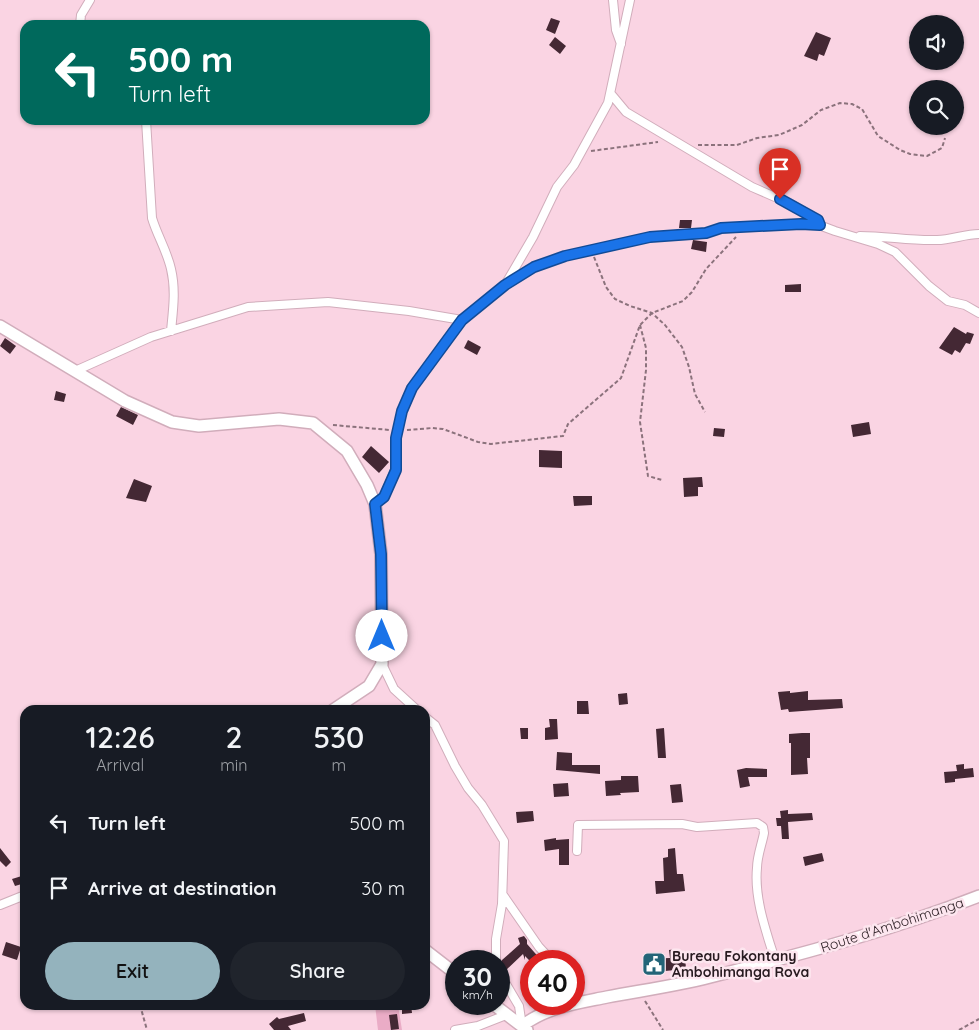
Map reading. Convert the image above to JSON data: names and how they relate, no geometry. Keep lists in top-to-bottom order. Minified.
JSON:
{"streets":{"street":["Route d'Ambohimanga"]},"places":{"public building":["Bureau Fokontany Ambohimanga Rova"]},"page":{"turn":["500 m","Turn left"],"eta":["12:26","Arrival","2","min","530","m"],"list":[{"name":"Turn left","value":"500 m"},{"name":"Arrive at destination","value":"30 m"}],"buttons":["Exit","Share"],"speed":"30 km/h","limit":"40"}}
